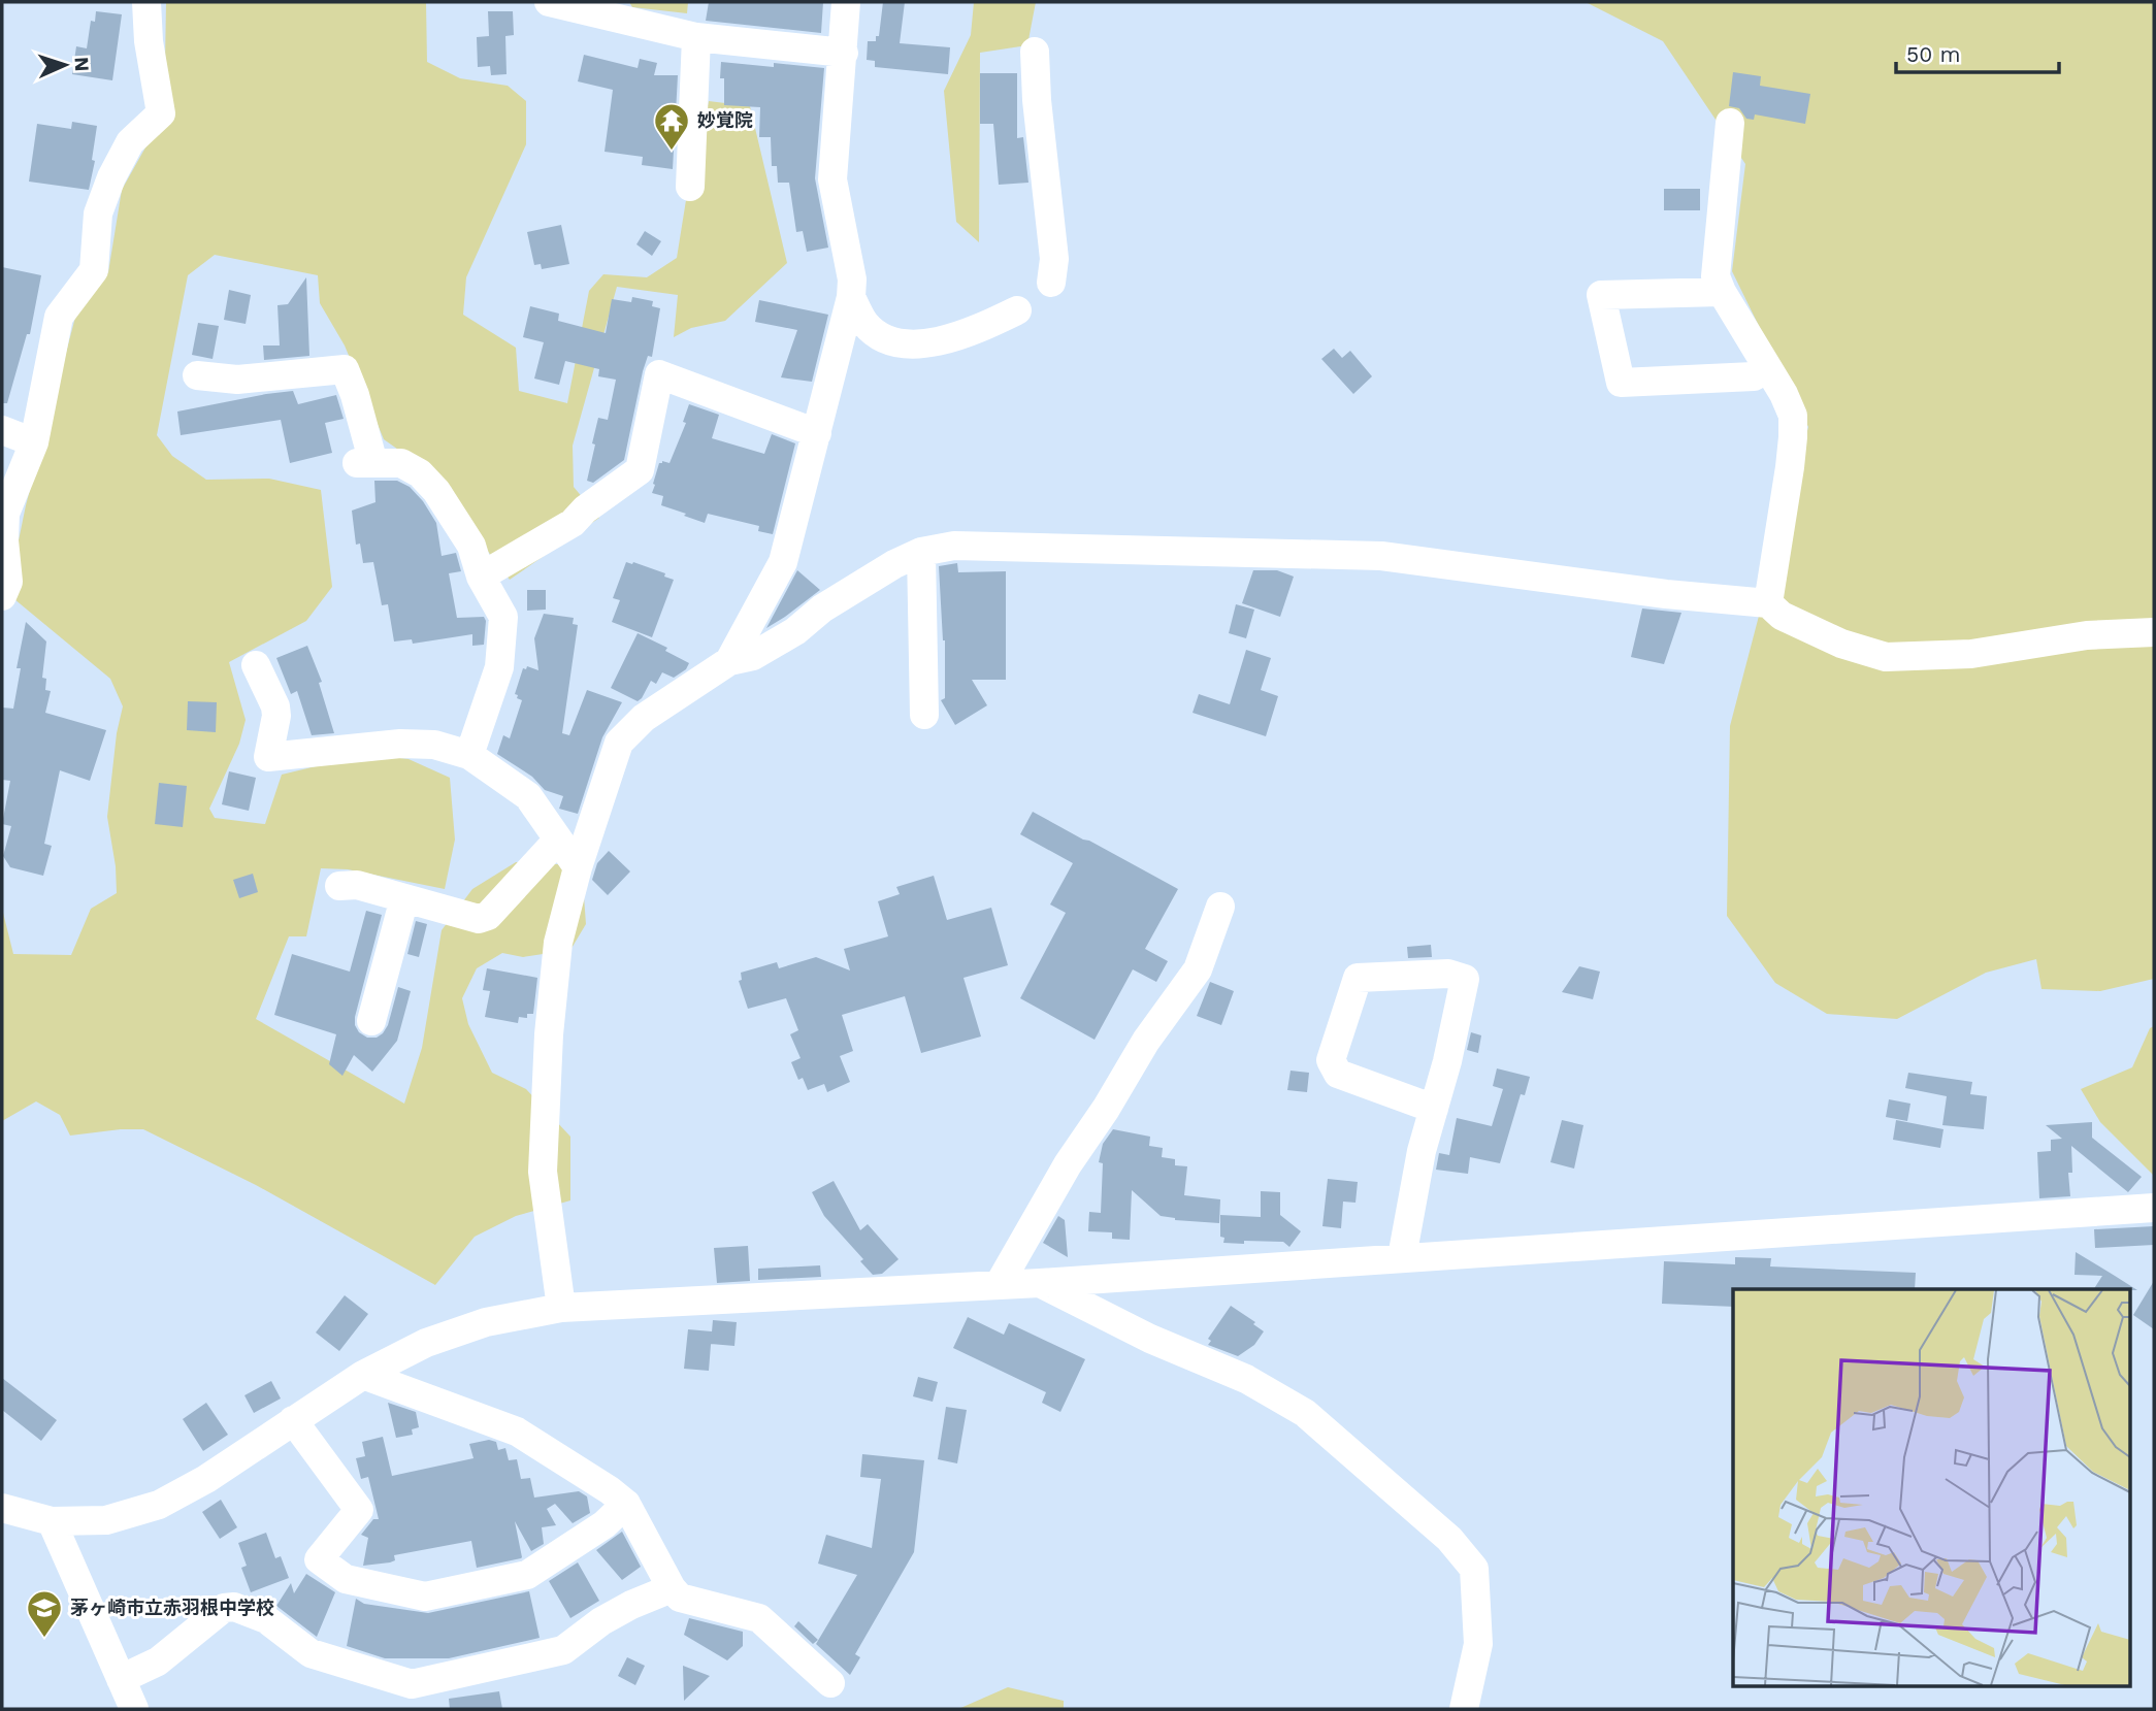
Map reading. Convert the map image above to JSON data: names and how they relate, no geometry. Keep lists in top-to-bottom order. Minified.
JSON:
{"places":{"temple":["妙覚院"],"school or university":["茅ヶ崎市立赤羽根中学校"]},"scale_bar":"50 m","north":"right"}
